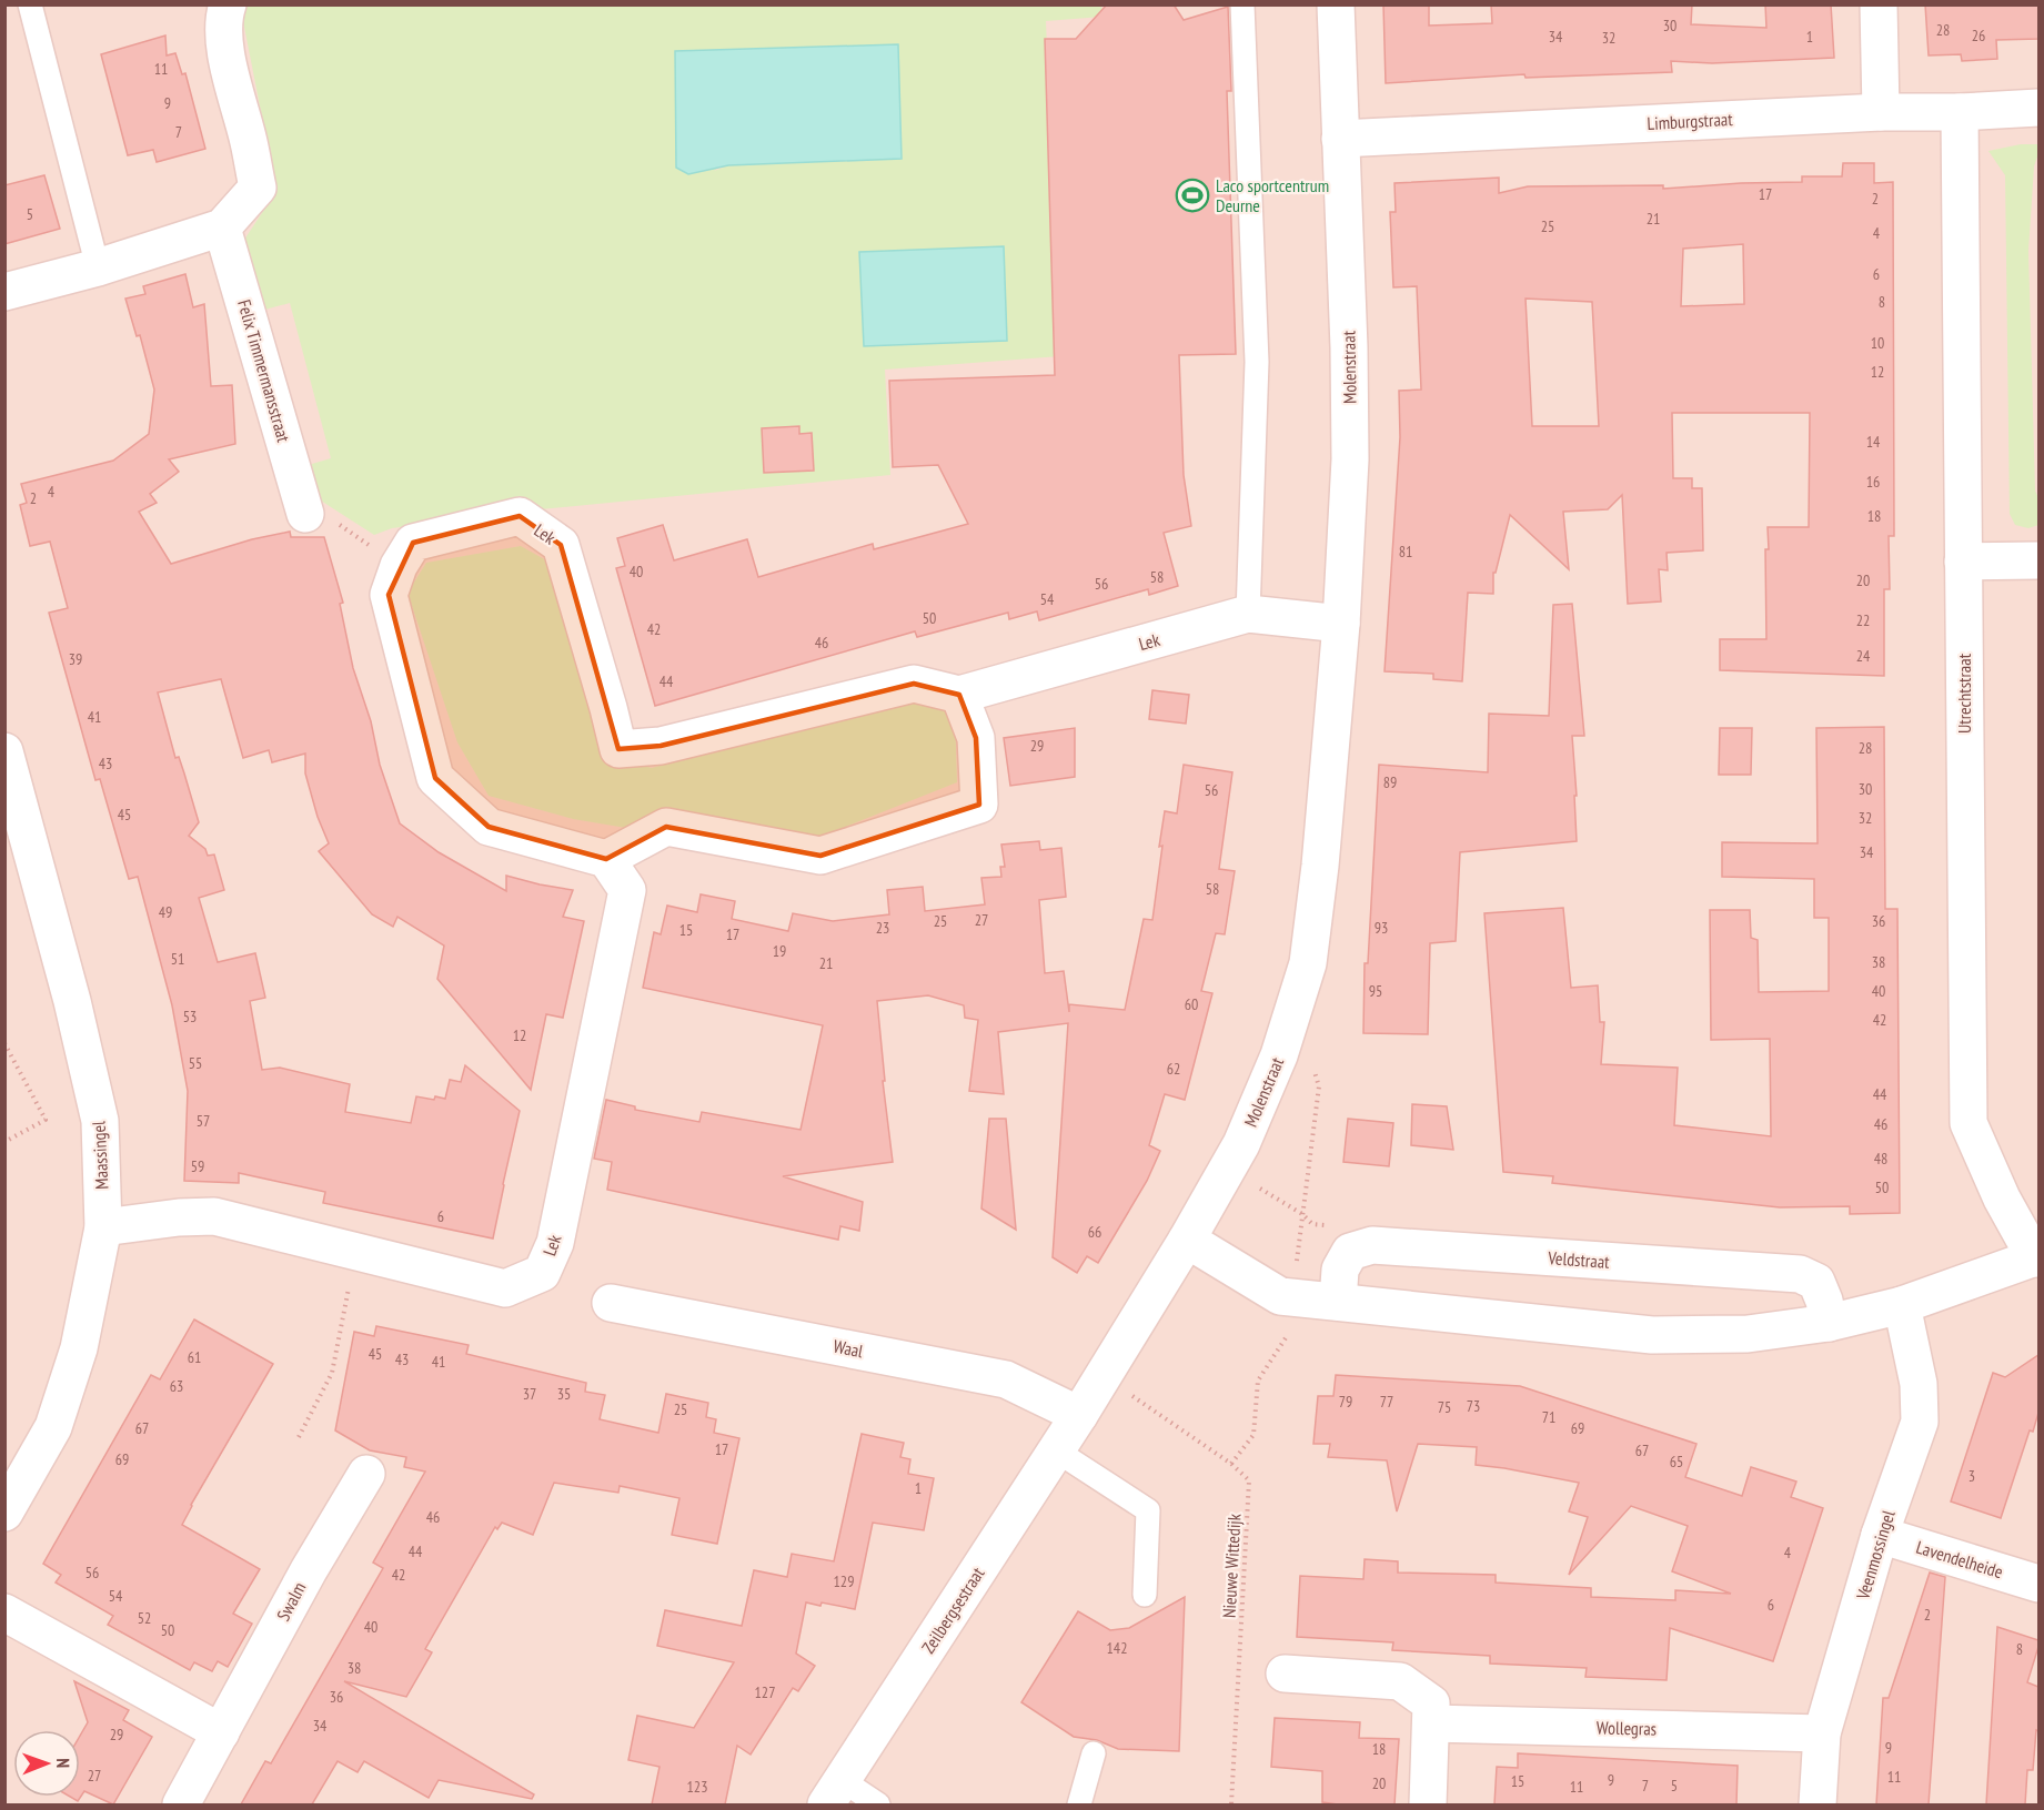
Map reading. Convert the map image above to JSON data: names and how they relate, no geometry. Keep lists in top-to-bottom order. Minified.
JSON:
{"streets":{"street":["Limburgstraat","Molenstraat","Felix Timmermansstraat","Lek","Utrechtstraat","Maassingel","Veldstraat","Waal","Veenmossingel","Lavendelheide","Swalm","Zeilbergsestraat","Wollegras"],"path":["Nieuwe Wittedijk"]},"crossings":[["Limburgstraat","Molenstraat"],["Limburgstraat","Utrechtstraat"],["Molenstraat","Lek"],["Molenstraat","Waal"],["Molenstraat","Zeilbergsestraat"],["Lek","Maassingel"],["Waal","Zeilbergsestraat"],["Veenmossingel","Lavendelheide"],["Veenmossingel","Wollegras"]],"places":{"sports":["Laco sportcentrum Deurne"]},"house_numbers":["30","28","26","34","1","32","11","9","7","17","2","5","21","25","4","6","8","10","12","14","16","4","2","18","81","40","58","20","56","54","50","22","42","46","24","39","44","41","29","28","43","89","30","56","45","32","34","58","49","27","25","36","23","93","15","17","19","51","38","21","95","40","60","53","42","12","55","62","44","57","46","48","59","50","6","66","45","61","43","41","63","37","35","79","77","73","75","25","71","67","69","17","67","69","65","3","1","46","44","4","56","42","129","54","6","2","52","40","50","142","8","38","127","36","34","29","9","18","27","11","9","15","20","7","5","123","11"],"north":"right"}
